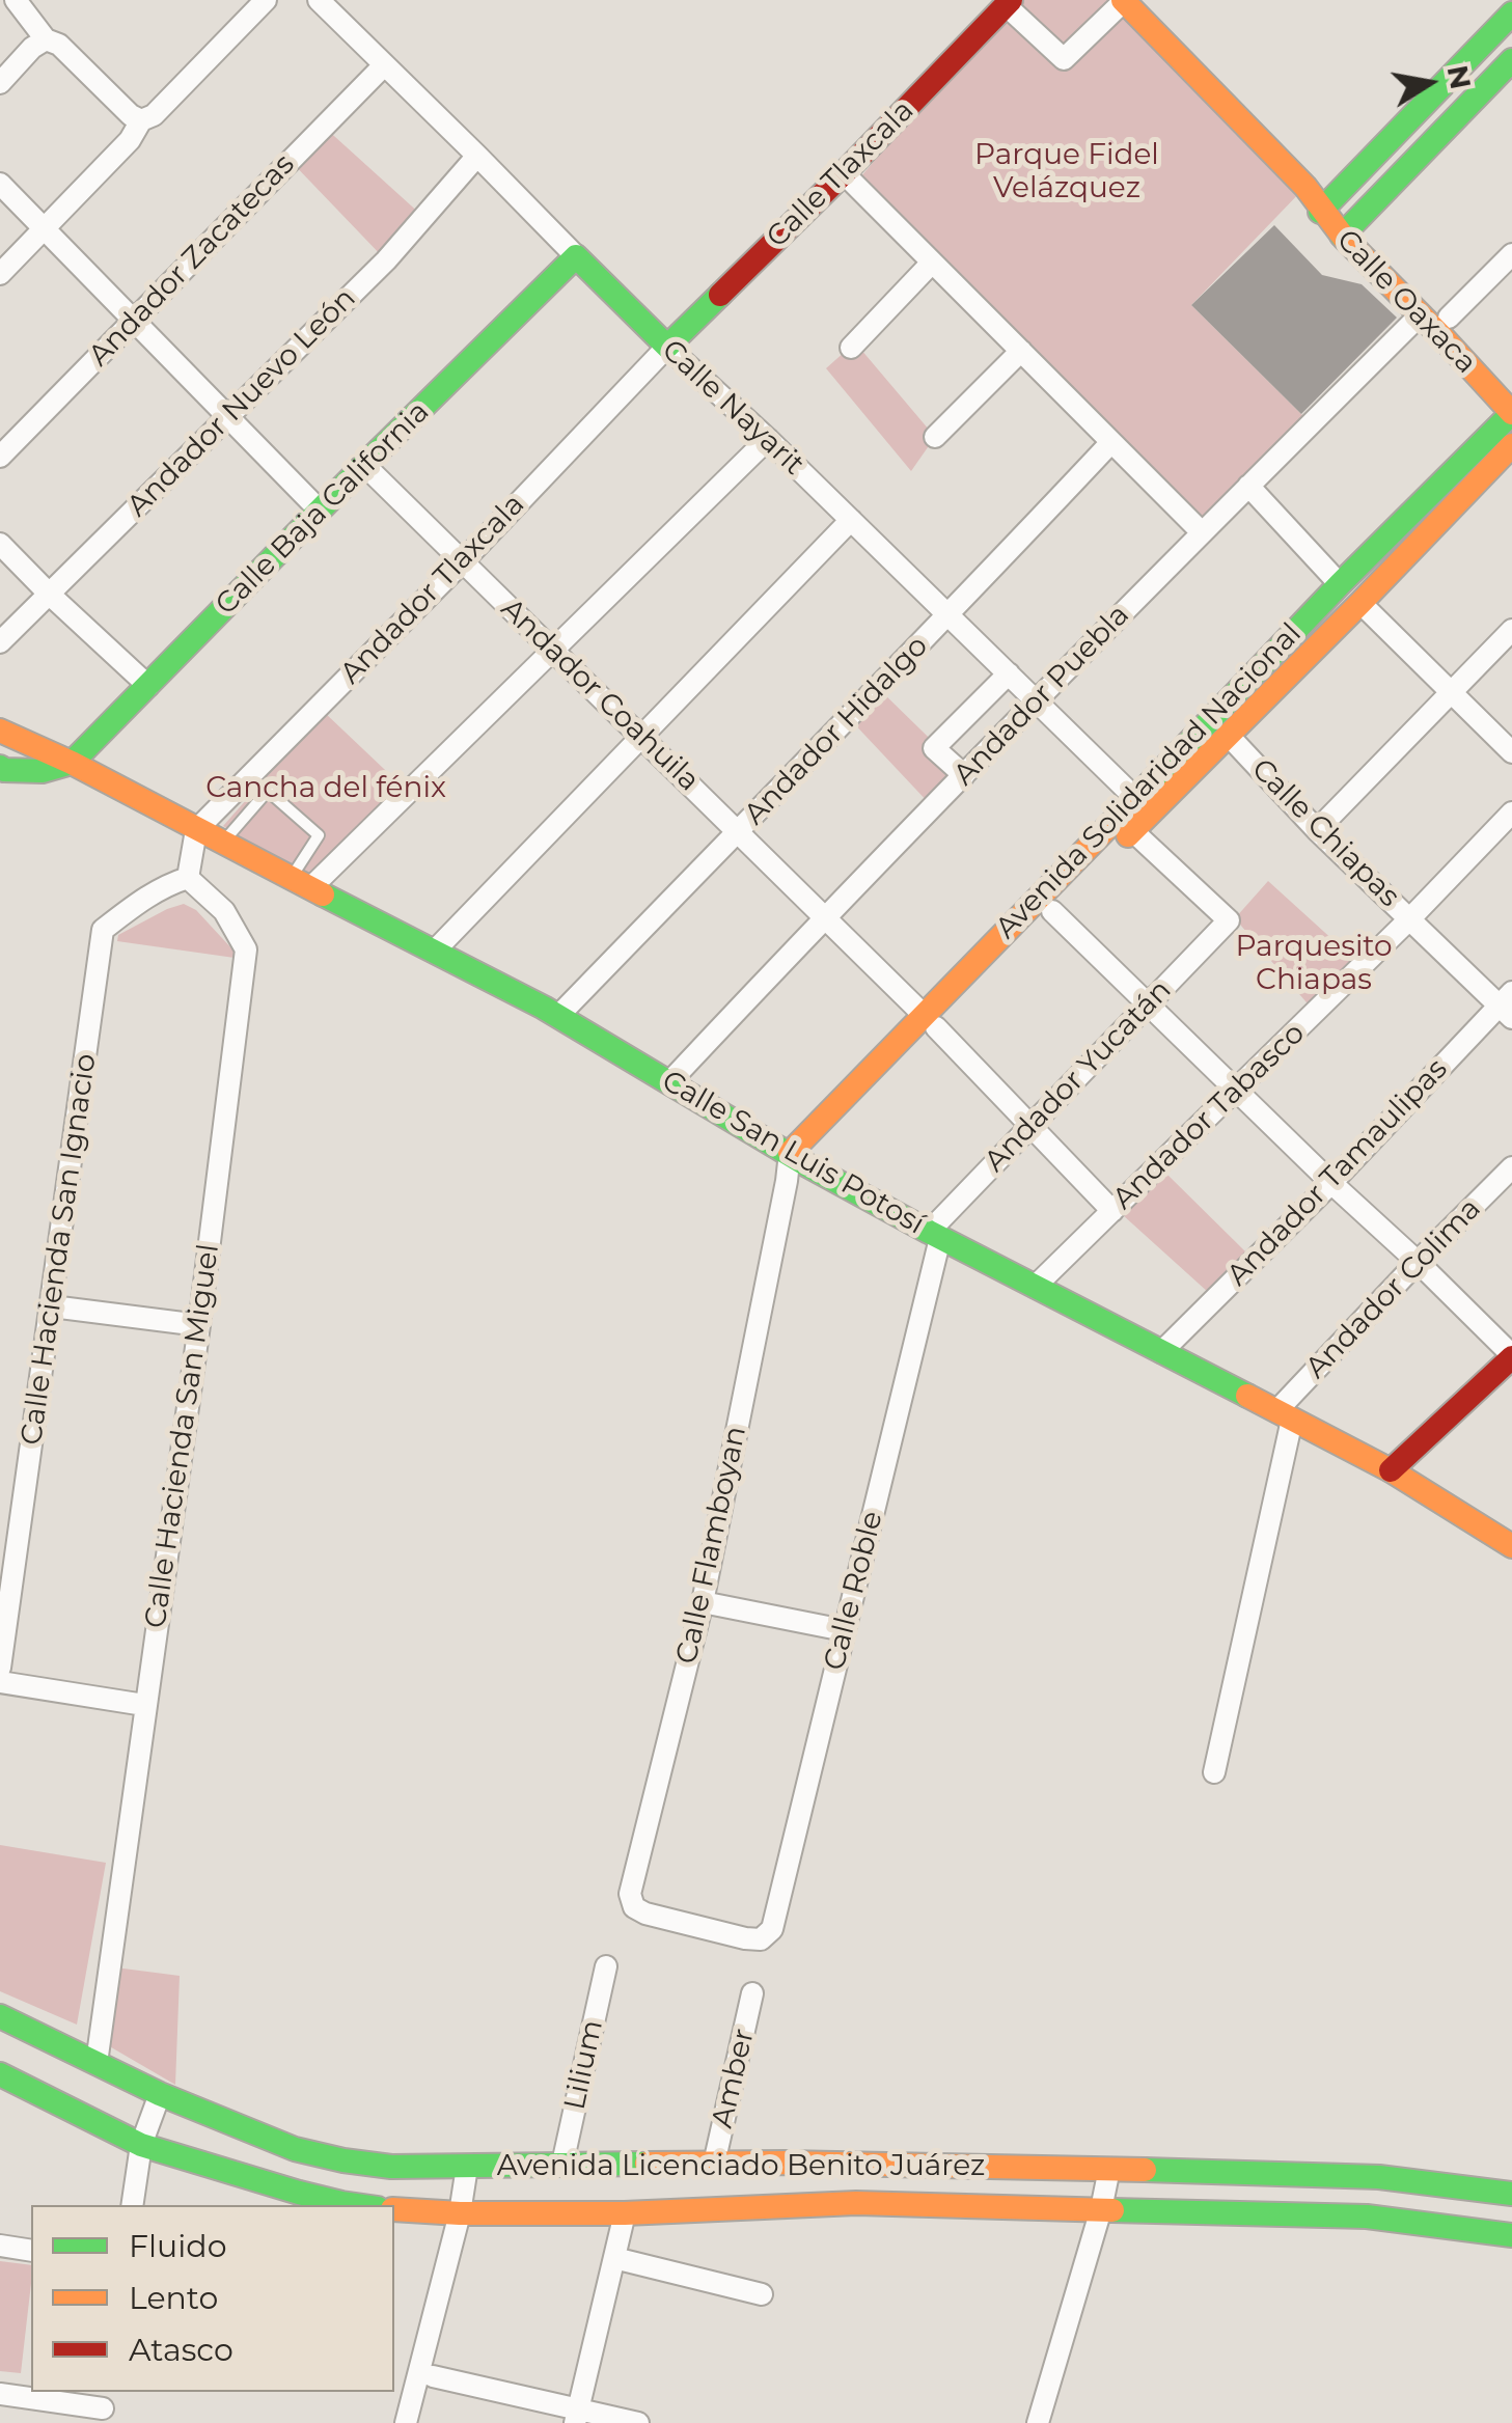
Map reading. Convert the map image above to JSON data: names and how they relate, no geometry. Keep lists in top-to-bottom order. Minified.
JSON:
{"streets":{"main road":["Calle Tlaxcala","Calle Oaxaca","Calle Nayarit","Calle Baja California","Avenida Solidaridad Nacional","Calle San Luis Potosí","Avenida Licenciado Benito Juárez"],"street":["Andador Zacatecas","Andador Nuevo León","Andador Tlaxcala","Andador Coahuila","Andador Puebla","Andador Hidalgo","Calle Chiapas","Andador Yucatán","Andador Tabasco","Andador Tamaulipas","Calle Hacienda San Ignacio","Andador Colima","Calle Hacienda San Miguel","Calle Flamboyan","Calle Roble","Lilium","Amber"]},"crossings":[["Calle Tlaxcala","Calle Nayarit"],["Calle Tlaxcala","Andador Tlaxcala"],["Andador Zacatecas","Calle Nayarit"],["Calle Oaxaca","Andador Puebla"],["Calle Oaxaca","Avenida Solidaridad Nacional"],["Andador Nuevo León","Calle Nayarit"],["Calle Nayarit","Calle Baja California"],["Calle Nayarit","Andador Tlaxcala"],["Calle Nayarit","Andador Puebla"],["Calle Nayarit","Andador Hidalgo"],["Calle Nayarit","Avenida Solidaridad Nacional"],["Calle Baja California","Andador Coahuila"],["Calle Baja California","Calle San Luis Potosí"],["Andador Tlaxcala","Andador Coahuila"],["Andador Tlaxcala","Calle San Luis Potosí"],["Andador Coahuila","Andador Puebla"],["Andador Coahuila","Andador Hidalgo"],["Andador Coahuila","Avenida Solidaridad Nacional"],["Andador Coahuila","Andador Yucatán"],["Andador Coahuila","Andador Tabasco"],["Andador Puebla","Calle San Luis Potosí"],["Andador Hidalgo","Calle San Luis Potosí"],["Avenida Solidaridad Nacional","Calle Chiapas"],["Avenida Solidaridad Nacional","Andador Yucatán"],["Avenida Solidaridad Nacional","Calle San Luis Potosí"],["Avenida Solidaridad Nacional","Calle Flamboyan"],["Calle Chiapas","Andador Tabasco"],["Calle Chiapas","Andador Tamaulipas"],["Andador Yucatán","Calle San Luis Potosí"],["Andador Yucatán","Calle Roble"],["Andador Tabasco","Calle San Luis Potosí"],["Calle San Luis Potosí","Andador Tamaulipas"],["Calle San Luis Potosí","Andador Colima"],["Calle San Luis Potosí","Calle Flamboyan"],["Calle San Luis Potosí","Calle Roble"],["Calle Hacienda San Ignacio","Calle Hacienda San Miguel"],["Calle Hacienda San Miguel","Avenida Licenciado Benito Juárez"],["Calle Flamboyan","Calle Roble"],["Lilium","Avenida Licenciado Benito Juárez"],["Amber","Avenida Licenciado Benito Juárez"]],"parks":["Parque Fidel Velázquez","Cancha del fénix","Parquesito Chiapas"],"legend":["Fluido","Lento","Atasco"],"north":"right"}
